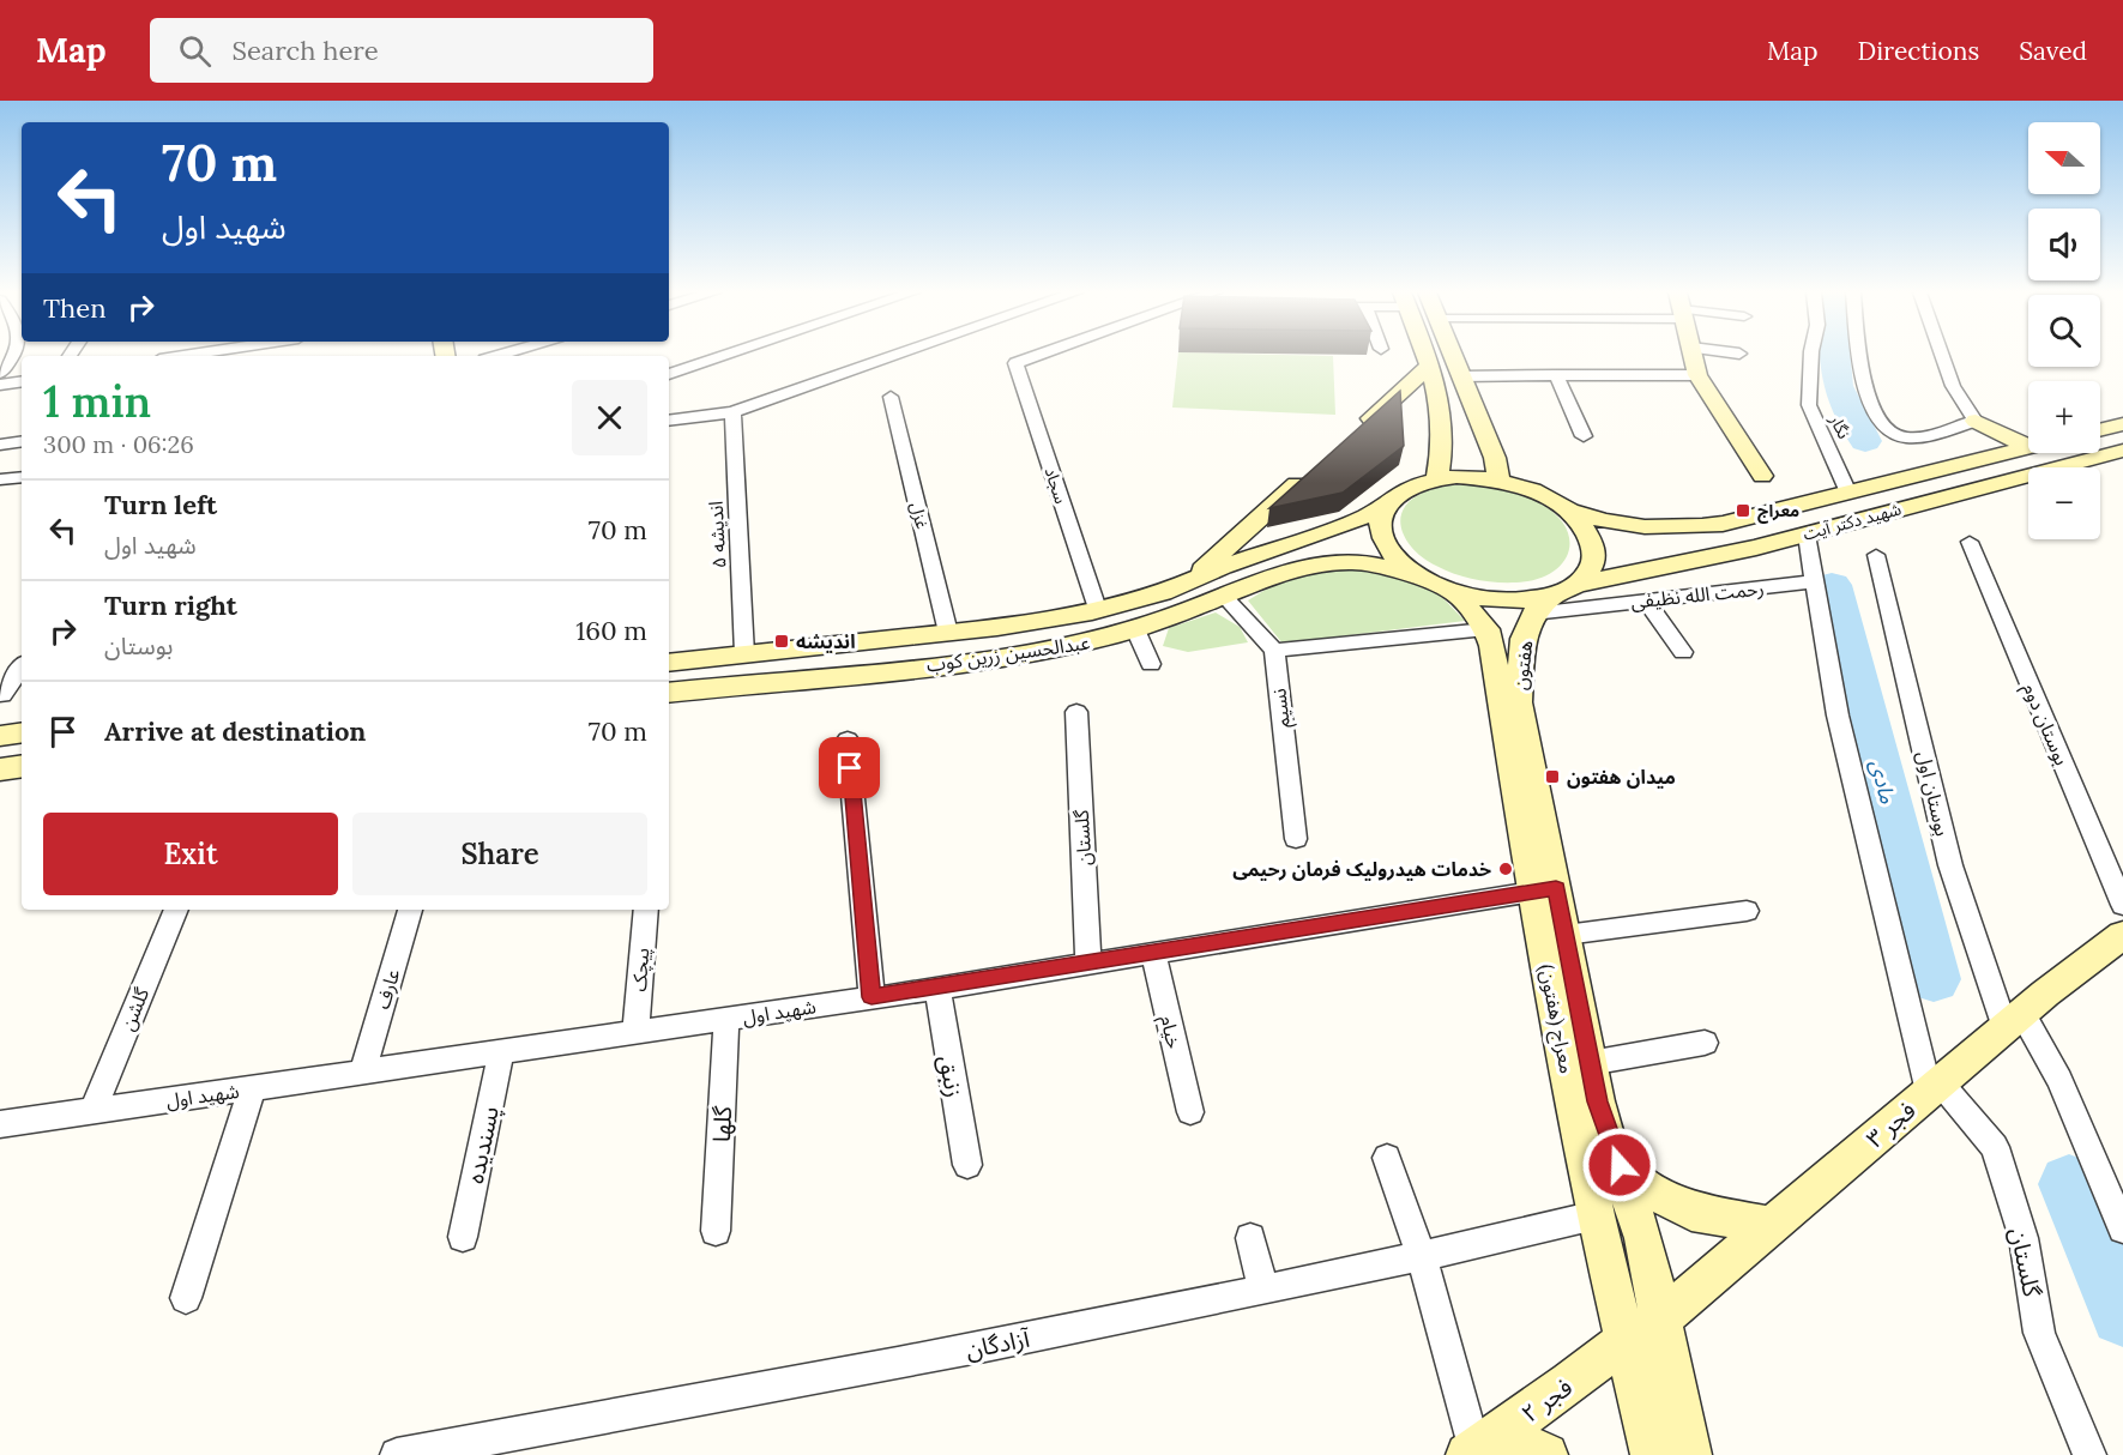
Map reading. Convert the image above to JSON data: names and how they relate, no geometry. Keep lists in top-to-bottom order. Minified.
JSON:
{"streets":{"main road":["شهید دکتر آیت","عبدالحسین زرین کوب","هفتون","معراج (هفتون)","فجر ۳","فجر ۲"],"street":["نگار","سجاد","غزل","اندیشه ۵","رحمت الله نظیفی","نسیم","بوستان دوم","بوستان اول","گلستان","پیچک","عارف","گلشن","شهید اول","خیام","زنبق","گلها","پسندیده","آزادگان"]},"crossings":[["نگار","شهید دکتر آیت"],["سجاد","عبدالحسین زرین کوب"],["غزل","عبدالحسین زرین کوب"],["شهید دکتر آیت","عبدالحسین زرین کوب"],["شهید دکتر آیت","هفتون"],["شهید دکتر آیت","معراج (هفتون)"],["اندیشه ۵","عبدالحسین زرین کوب"],["رحمت الله نظیفی","هفتون"],["عبدالحسین زرین کوب","هفتون"],["عبدالحسین زرین کوب","معراج (هفتون)"],["هفتون","معراج (هفتون)"],["بوستان اول","فجر ۳"],["گلستان","شهید اول"],["گلستان","فجر ۳"],["پیچک","شهید اول"],["عارف","شهید اول"],["گلشن","شهید اول"],["شهید اول","معراج (هفتون)"],["شهید اول","خیام"],["شهید اول","زنبق"],["شهید اول","گلها"],["شهید اول","پسندیده"],["معراج (هفتون)","فجر ۳"],["معراج (هفتون)","آزادگان"],["معراج (هفتون)","فجر ۲"],["فجر ۳","فجر ۲"]],"water":["مادی"],"places":{"transit":["معراج","اندیشه","میدان هفتون"],"other":["خدمات هیدرولیک فرمان رحیمی"]},"north":"left","page":{"header":"Map","search":"Search here","nav":["Map","Directions","Saved"],"map_buttons":["+","−"],"turn":["70 m","شهید اول"],"then":"Then","heading":["1 min","300 m · 06:26"],"list":[{"name":"Turn left","note":"شهید اول","value":"70 m"},{"name":"Turn right","note":"بوستان","value":"160 m"},{"name":"Arrive at destination","value":"70 m"}],"buttons":["Exit","Share"]}}
